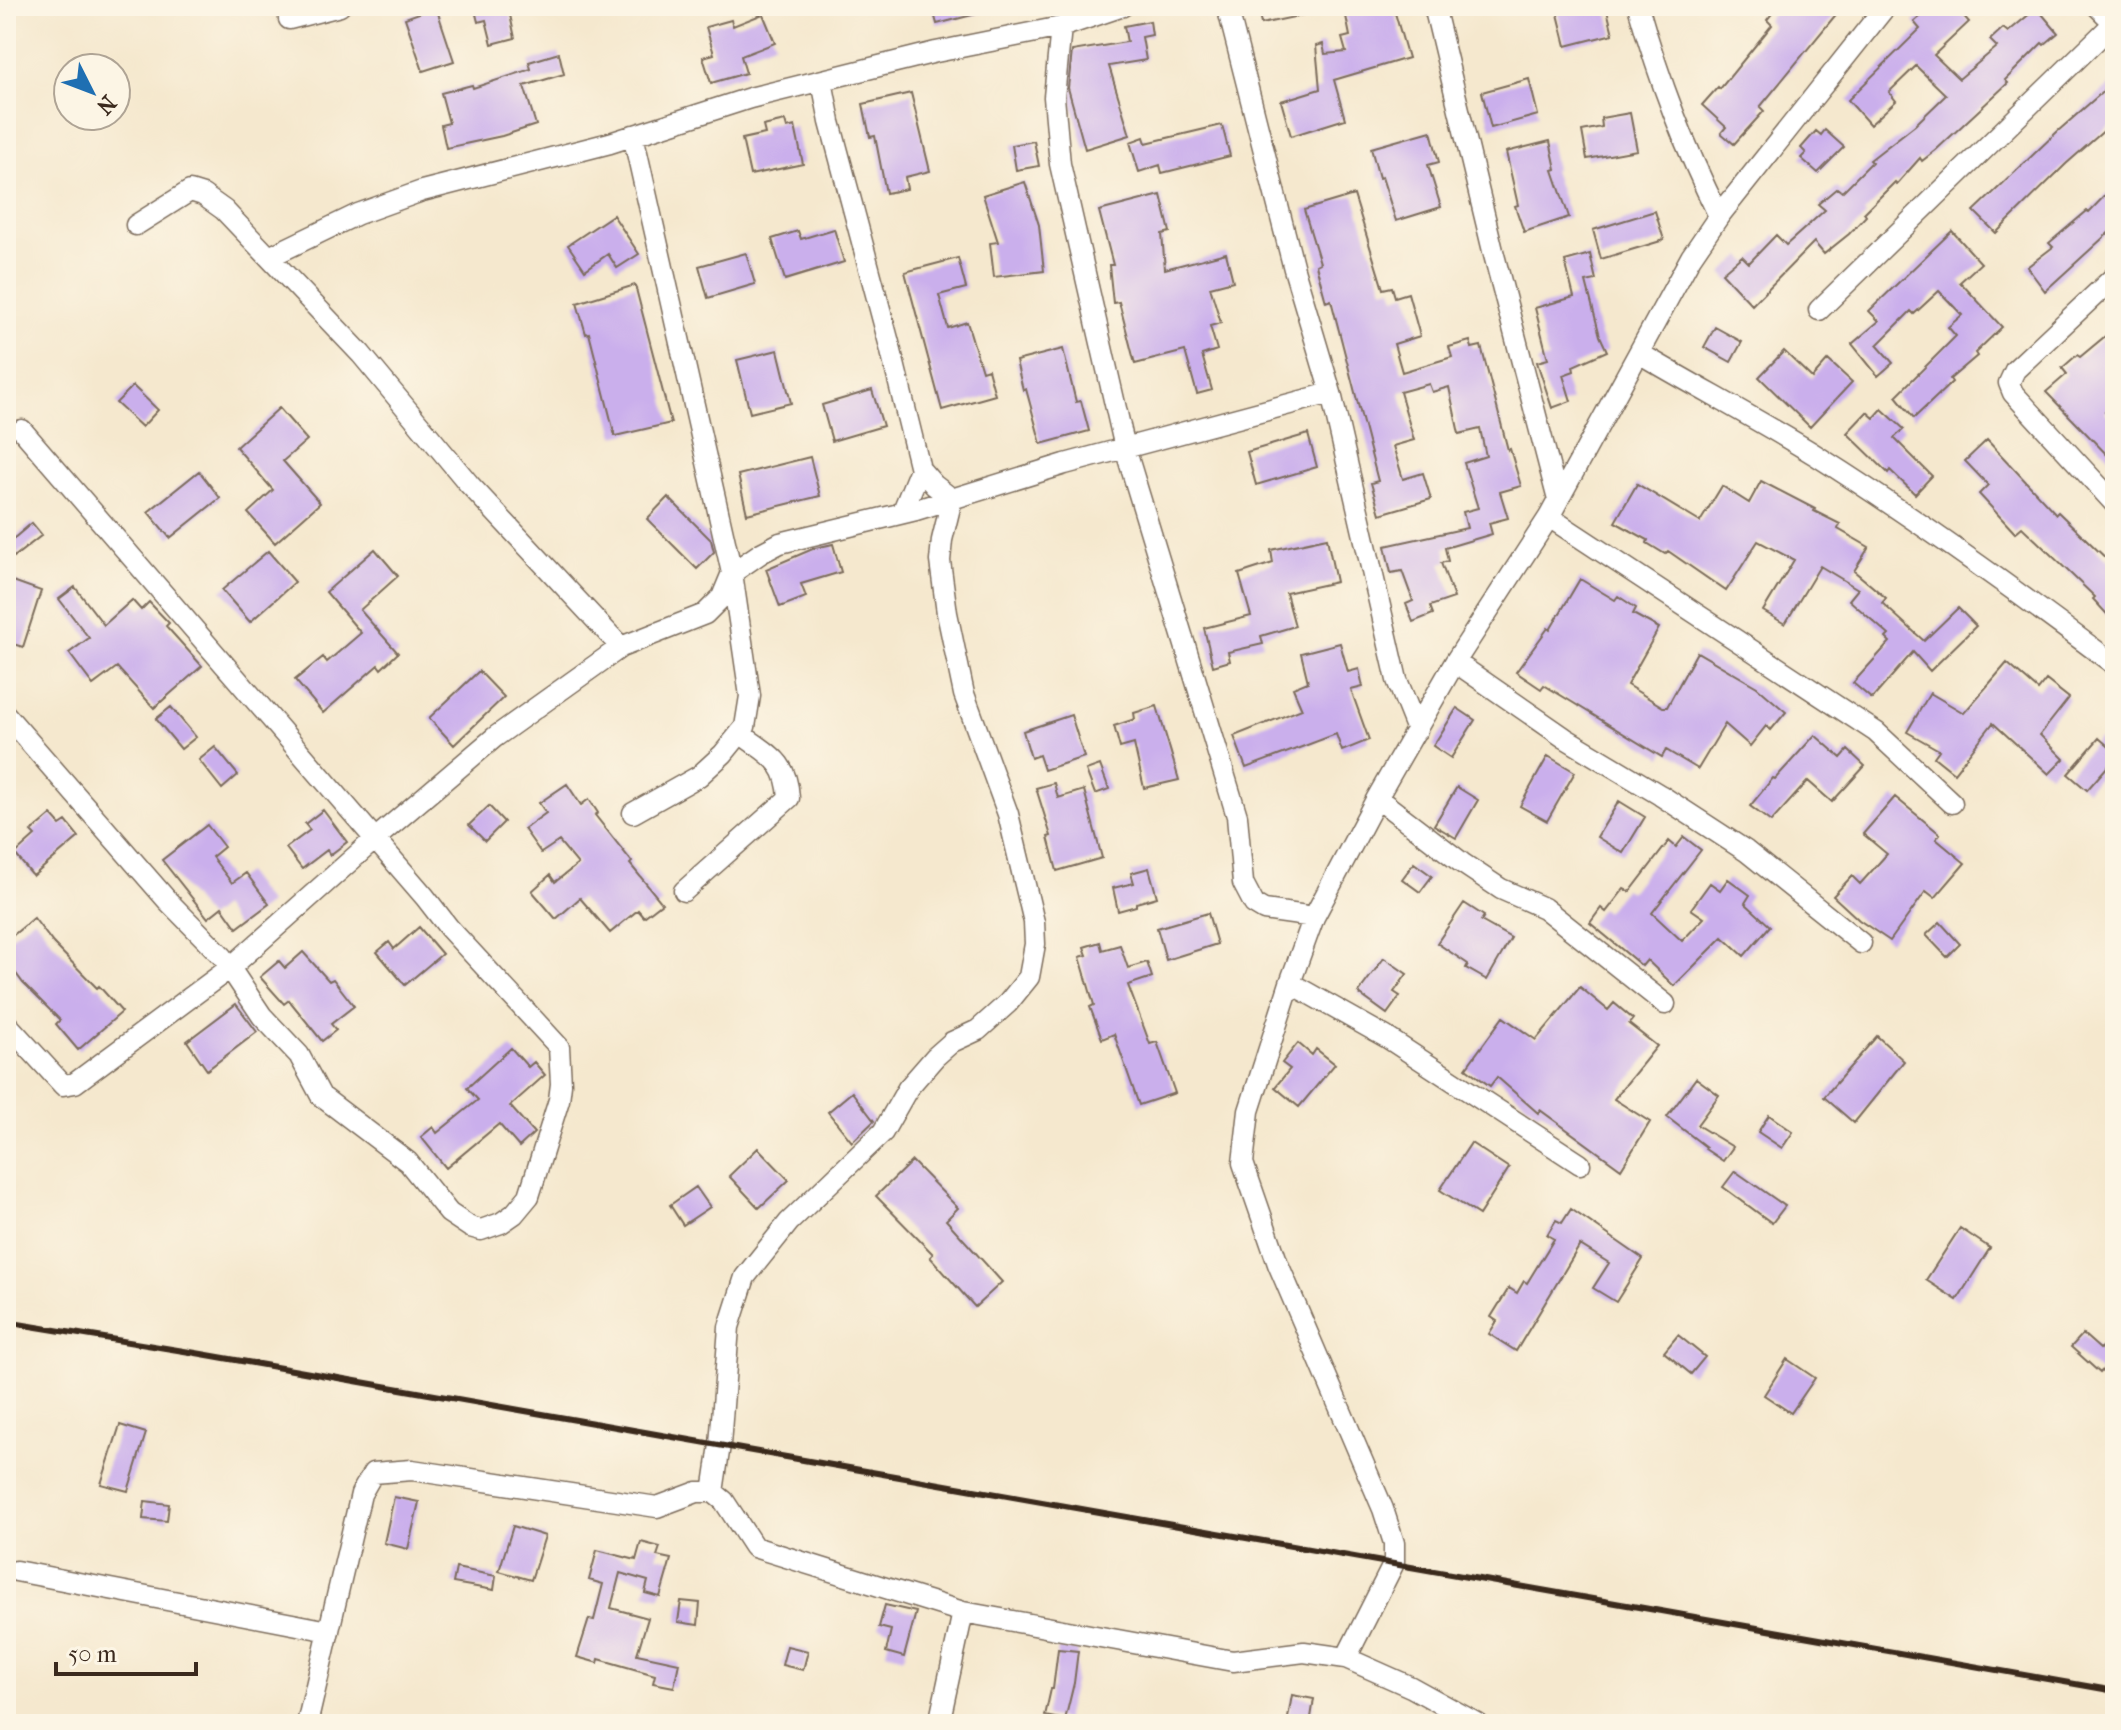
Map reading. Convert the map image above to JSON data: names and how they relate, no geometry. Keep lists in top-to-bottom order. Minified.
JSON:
{"scale_bar":"50 m","north":"bottom right"}
